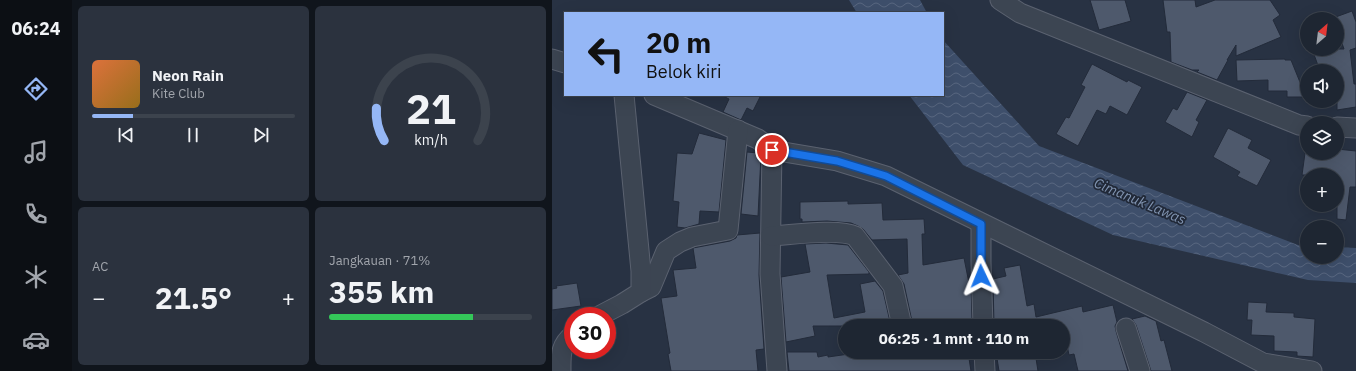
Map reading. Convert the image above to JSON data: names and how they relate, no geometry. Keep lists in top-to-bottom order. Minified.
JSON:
{"water":["Cimanuk Lawas"],"north":"top right","page":{"tabs":"06:24","map_buttons":["+","−"],"turn":["20 m","Belok kiri"],"song":["Neon Rain","Kite Club"],"tile":["AC",["Jangkauan · 71%","355 km"]],"heat":["−","21.5°","+"],"limit":"30","trip":"06:25 · 1 mnt · 110 m","gauge":["21","km/h"]}}
